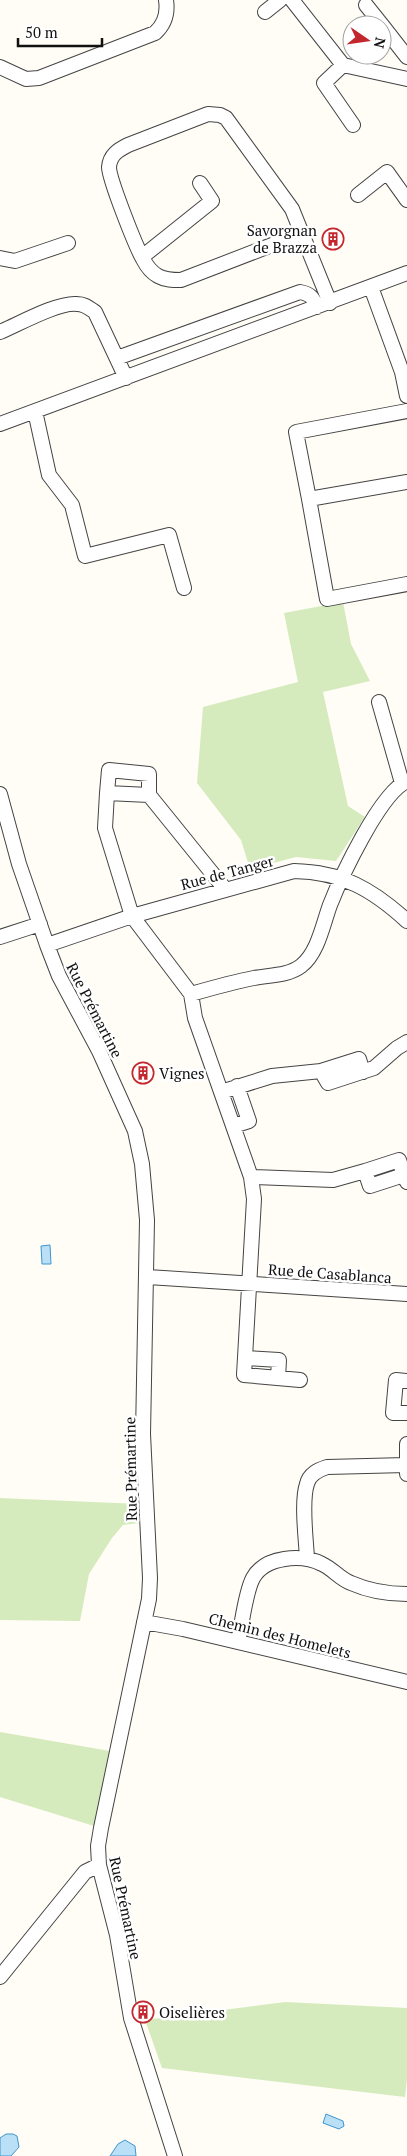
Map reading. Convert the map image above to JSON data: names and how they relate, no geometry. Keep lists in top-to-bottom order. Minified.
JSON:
{"streets":{"street":["Rue de Tanger","Rue Prémartine","Rue de Casablanca","Chemin des Homelets"]},"crossings":[["Rue de Tanger","Rue Prémartine"],["Rue Prémartine","Rue de Casablanca"],["Rue Prémartine","Chemin des Homelets"]],"places":{"building":["Savorgnan de Brazza","Vignes","Oiselières"]},"scale_bar":"50 m","north":"right"}
